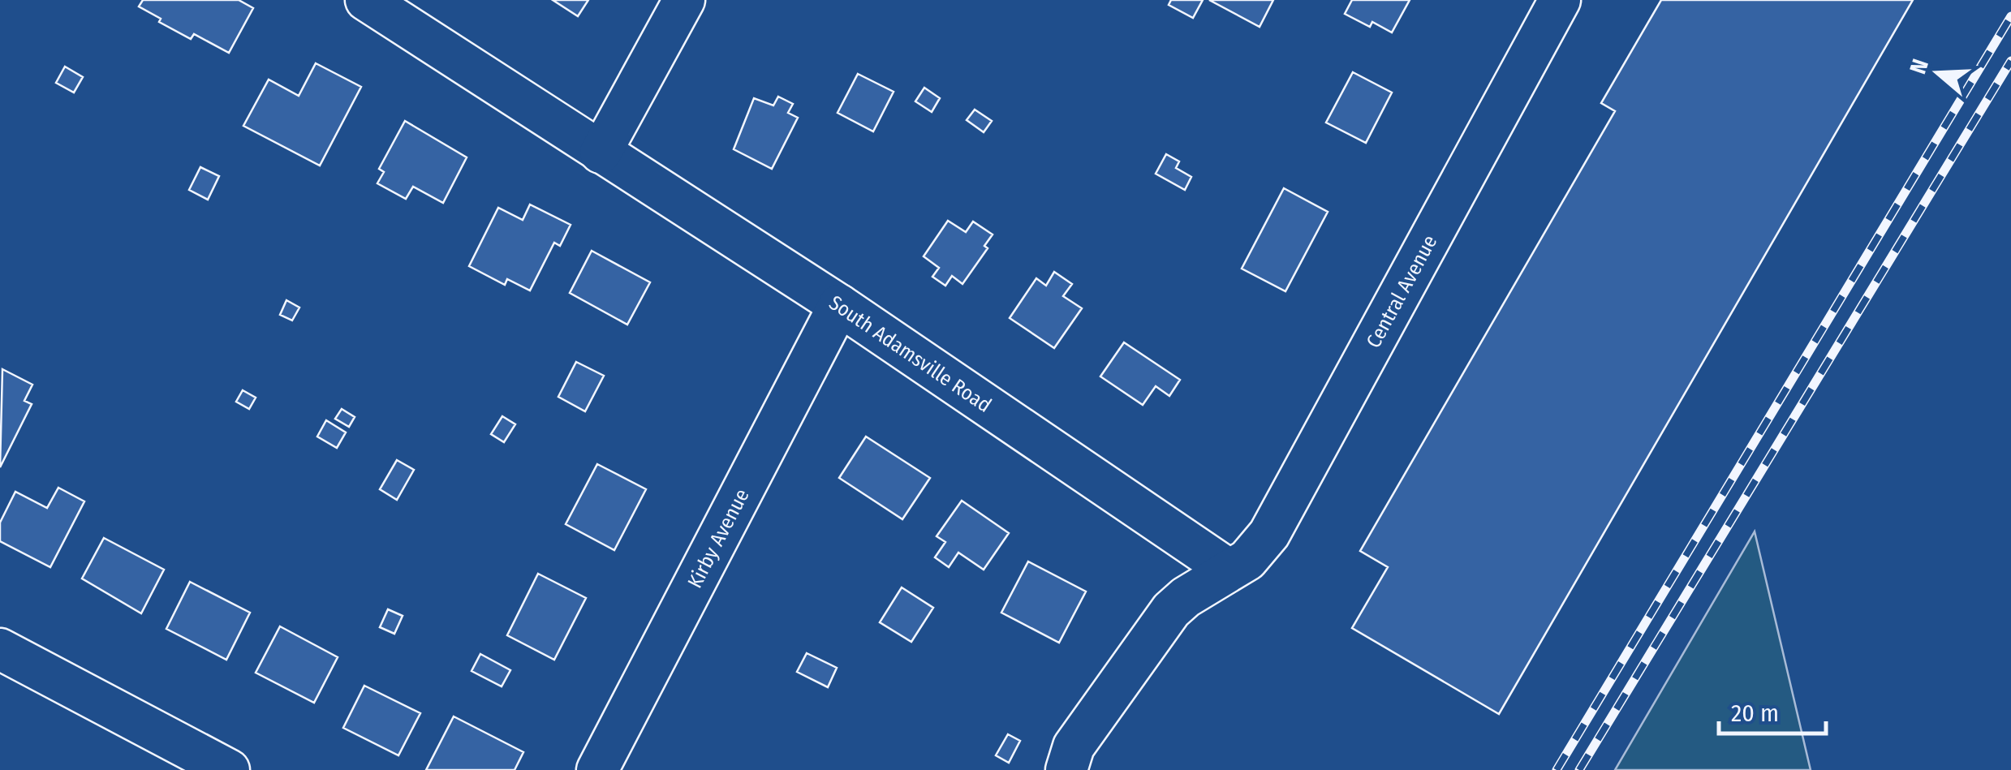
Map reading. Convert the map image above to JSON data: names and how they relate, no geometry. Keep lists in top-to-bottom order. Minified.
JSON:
{"streets":{"street":["Central Avenue","South Adamsville Road","Kirby Avenue"]},"crossings":[["Central Avenue","South Adamsville Road"],["South Adamsville Road","Kirby Avenue"]],"scale_bar":"20 m","north":"left"}
